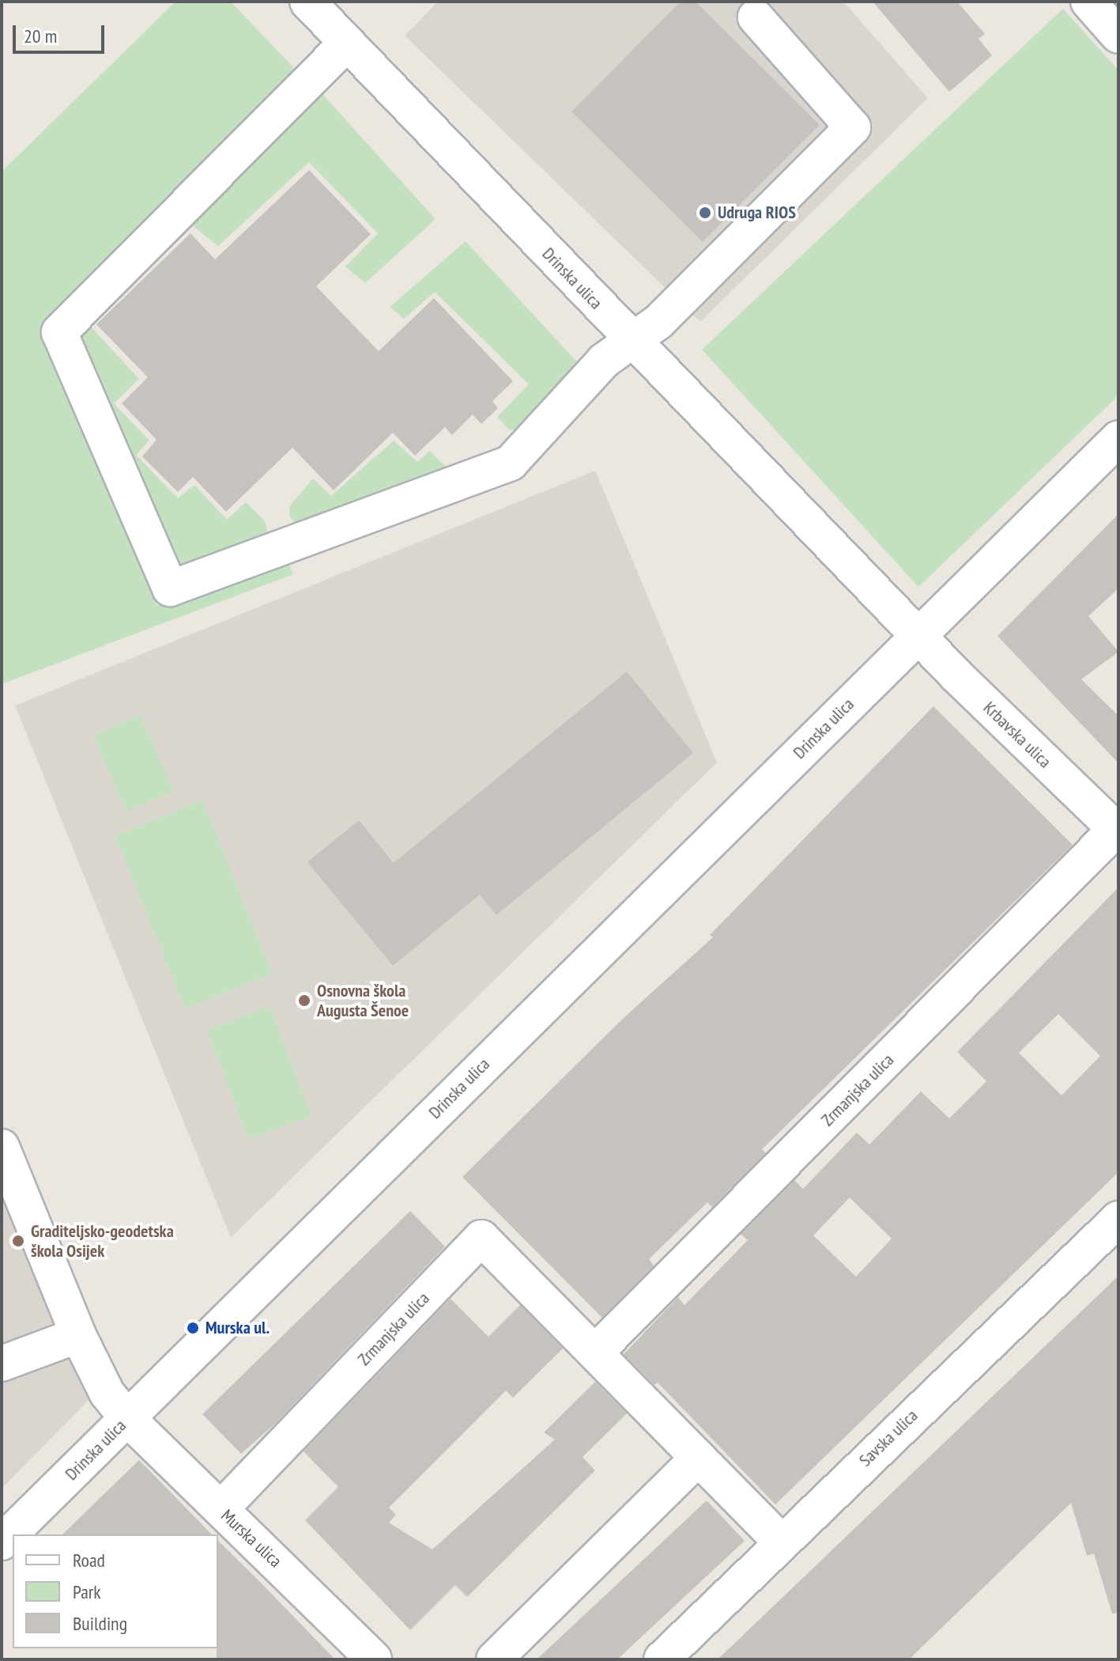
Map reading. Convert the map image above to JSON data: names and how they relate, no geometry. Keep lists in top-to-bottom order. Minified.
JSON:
{"streets":{"street":["Drinska ulica","Krbavska ulica","Zrmanjska ulica","Savska ulica","Murska ulica"]},"crossings":[["Drinska ulica","Krbavska ulica"],["Drinska ulica","Murska ulica"],["Krbavska ulica","Zrmanjska ulica"],["Zrmanjska ulica","Savska ulica"],["Zrmanjska ulica","Murska ulica"]],"places":["Udruga RIOS","Osnovna škola Augusta Šenoe","Graditeljsko-geodetska škola Osijek","Murska ul."],"legend":["Road","Park","Building"],"scale_bar":"20 m"}
